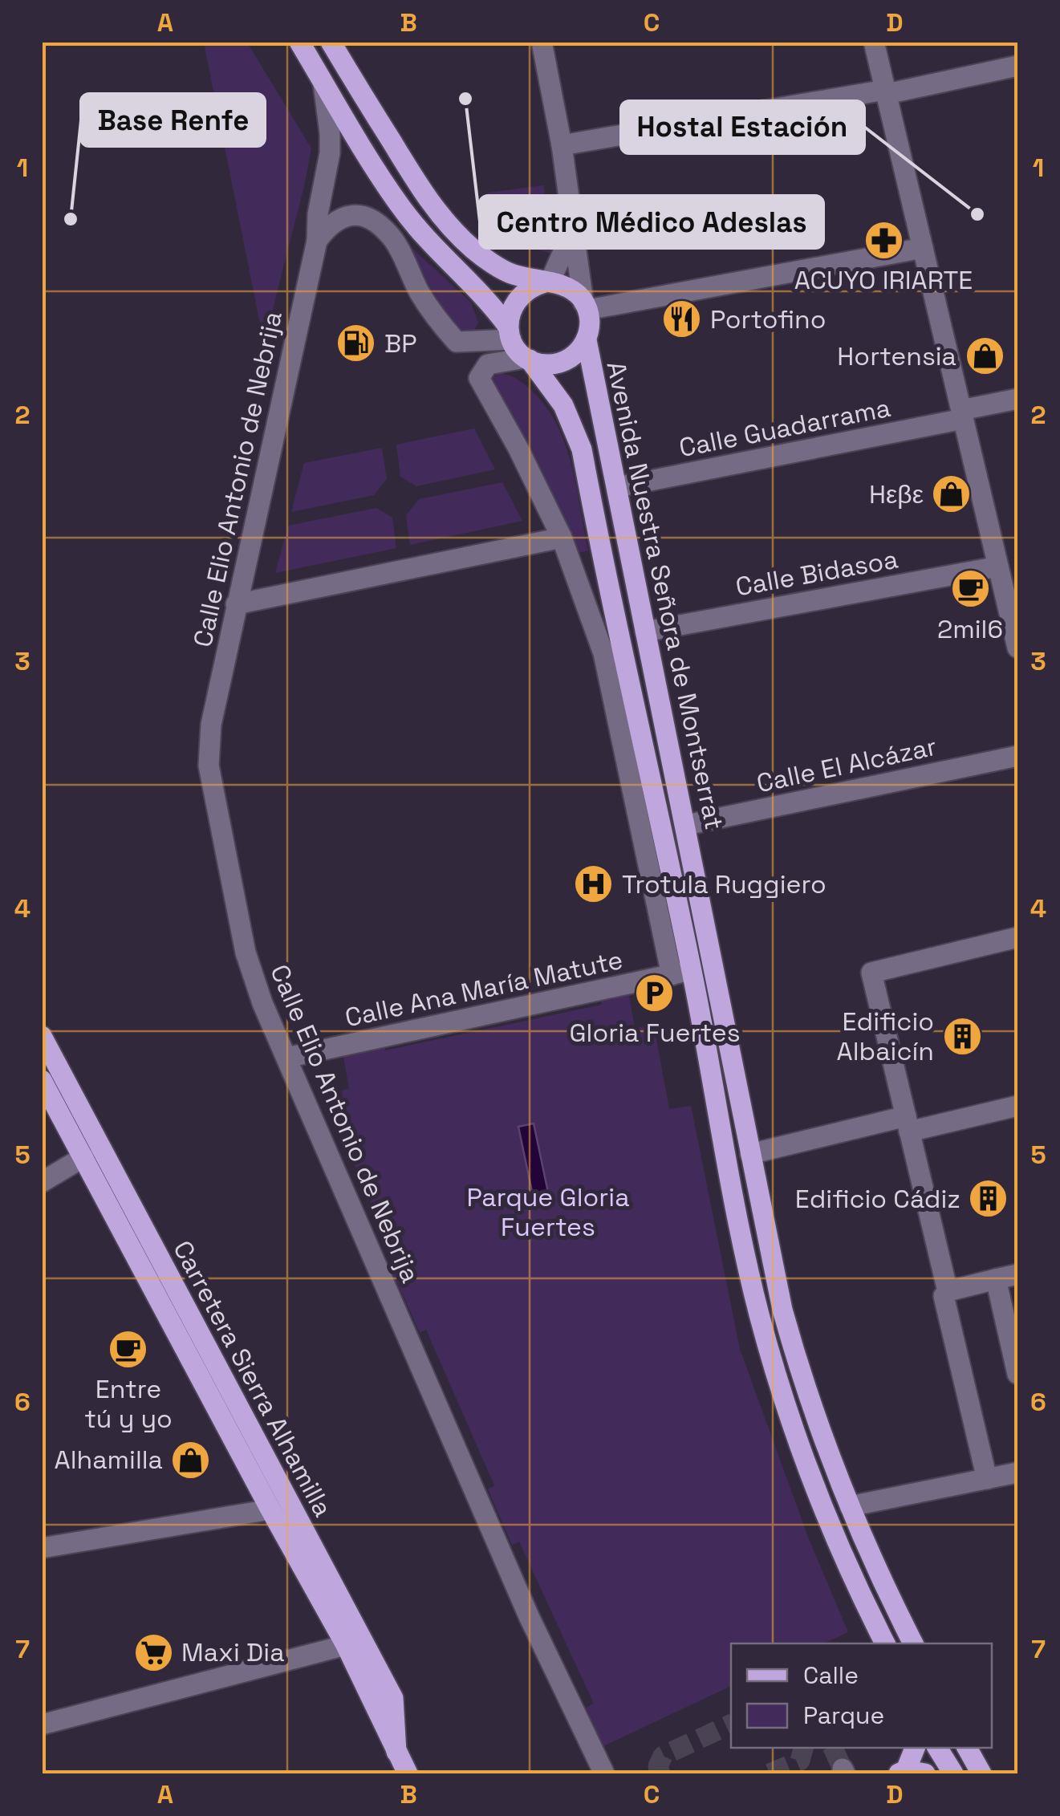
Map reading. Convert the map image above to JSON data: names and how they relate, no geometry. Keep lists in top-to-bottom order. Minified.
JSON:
{"streets":{"main road":["Avenida Nuestra Señora de Montserrat","Carretera Sierra Alhamilla"],"street":["Calle Guadarrama","Calle Elio Antonio de Nebrija","Calle Bidasoa","Calle El Alcázar","Calle Ana María Matute"]},"crossings":[["Calle Guadarrama","Avenida Nuestra Señora de Montserrat"],["Calle Elio Antonio de Nebrija","Calle Ana María Matute"],["Calle Bidasoa","Avenida Nuestra Señora de Montserrat"],["Avenida Nuestra Señora de Montserrat","Calle El Alcázar"],["Avenida Nuestra Señora de Montserrat","Calle Ana María Matute"]],"parks":["Parque Gloria Fuertes"],"places":{"other":["Centro Médico Adeslas","Hostal Estación","Base Renfe"],"pharmacy":["ACUYO IRIARTE"],"restaurant":["Portofino"],"fuel station":["BP"],"shop":["Hortensia","Hεβε","Alhamilla"],"cafe":["2mil6","Entre tú y yo"],"hospital":["Trotula Ruggiero"],"parking":["Gloria Fuertes"],"building":["Edificio Albaicín","Edificio Cádiz"],"supermarket":["Maxi Dia"]},"legend":["Calle","Parque"],"grid":{"columns":["A","B","C","D"],"rows":["1","2","3","4","5","6","7"]}}
